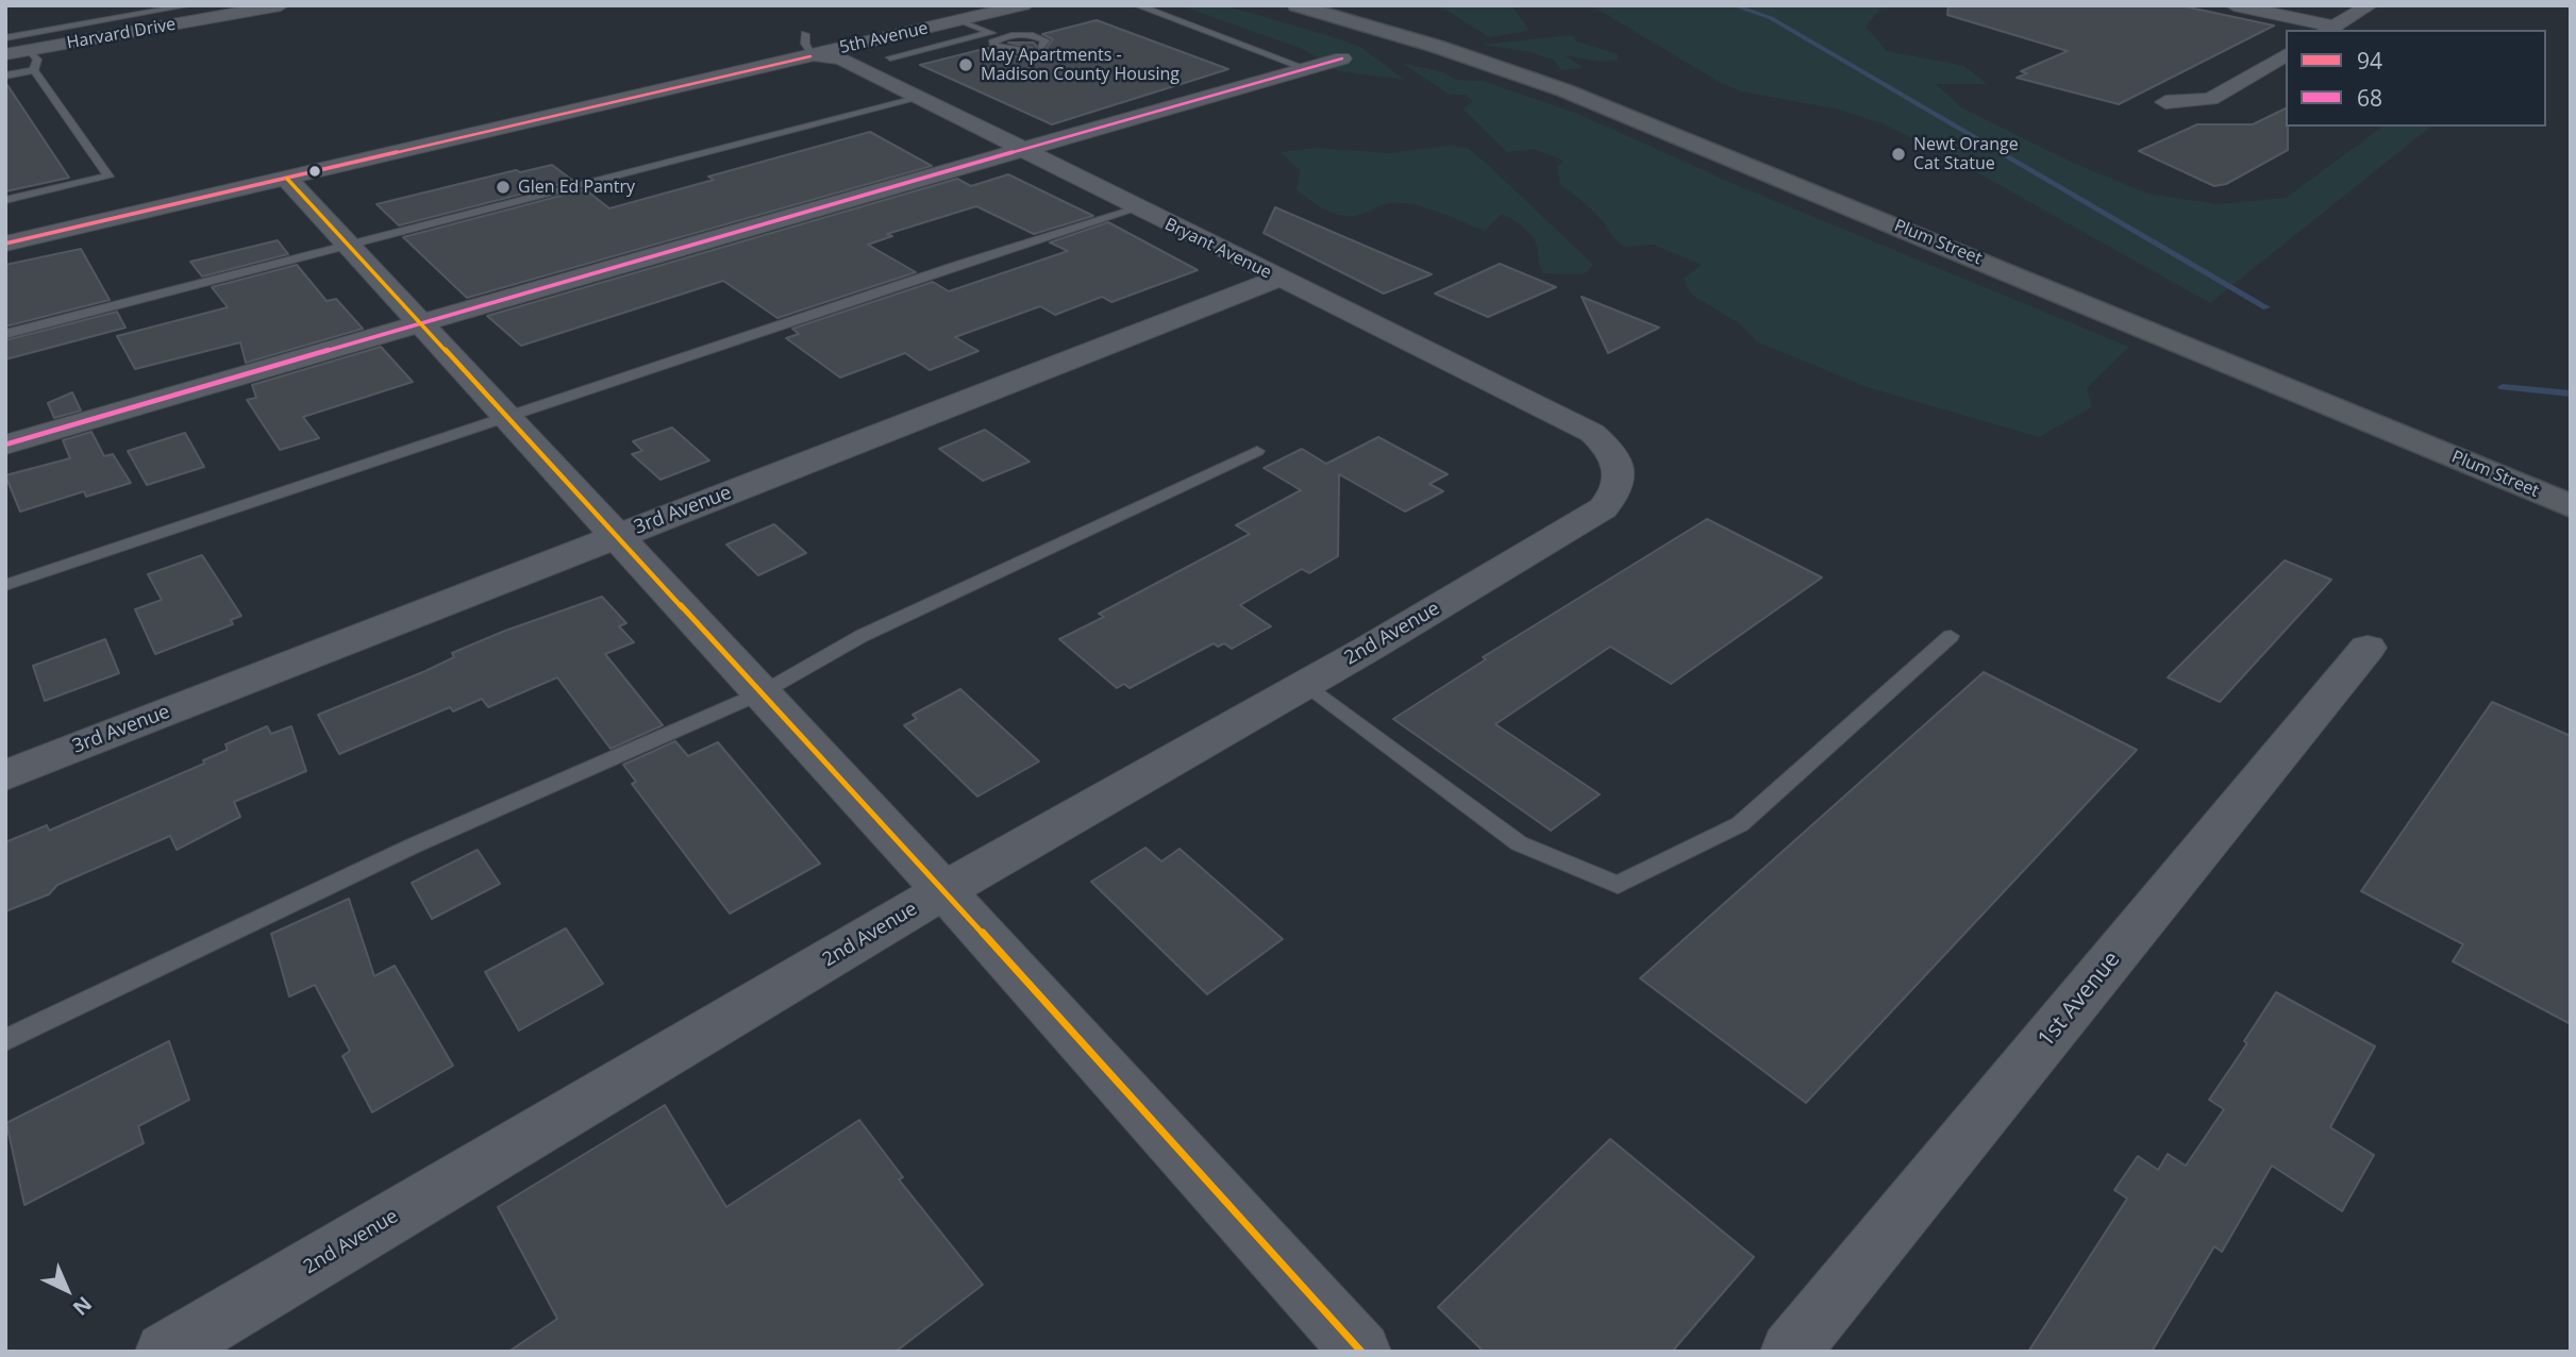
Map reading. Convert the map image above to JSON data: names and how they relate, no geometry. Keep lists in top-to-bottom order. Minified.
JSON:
{"streets":{"main road":["Plum Street"],"street":["Harvard Drive","5th Avenue","Bryant Avenue","3rd Avenue","2nd Avenue","1st Avenue"]},"crossings":[["5th Avenue","Bryant Avenue"],["Bryant Avenue","3rd Avenue"],["Bryant Avenue","2nd Avenue"]],"places":["May Apartments - Madison County Housing","Newt Orange Cat Statue","Glen Ed Pantry"],"lines":["transit line 94","transit line 68"],"legend":["94","68"],"north":"bottom right"}
